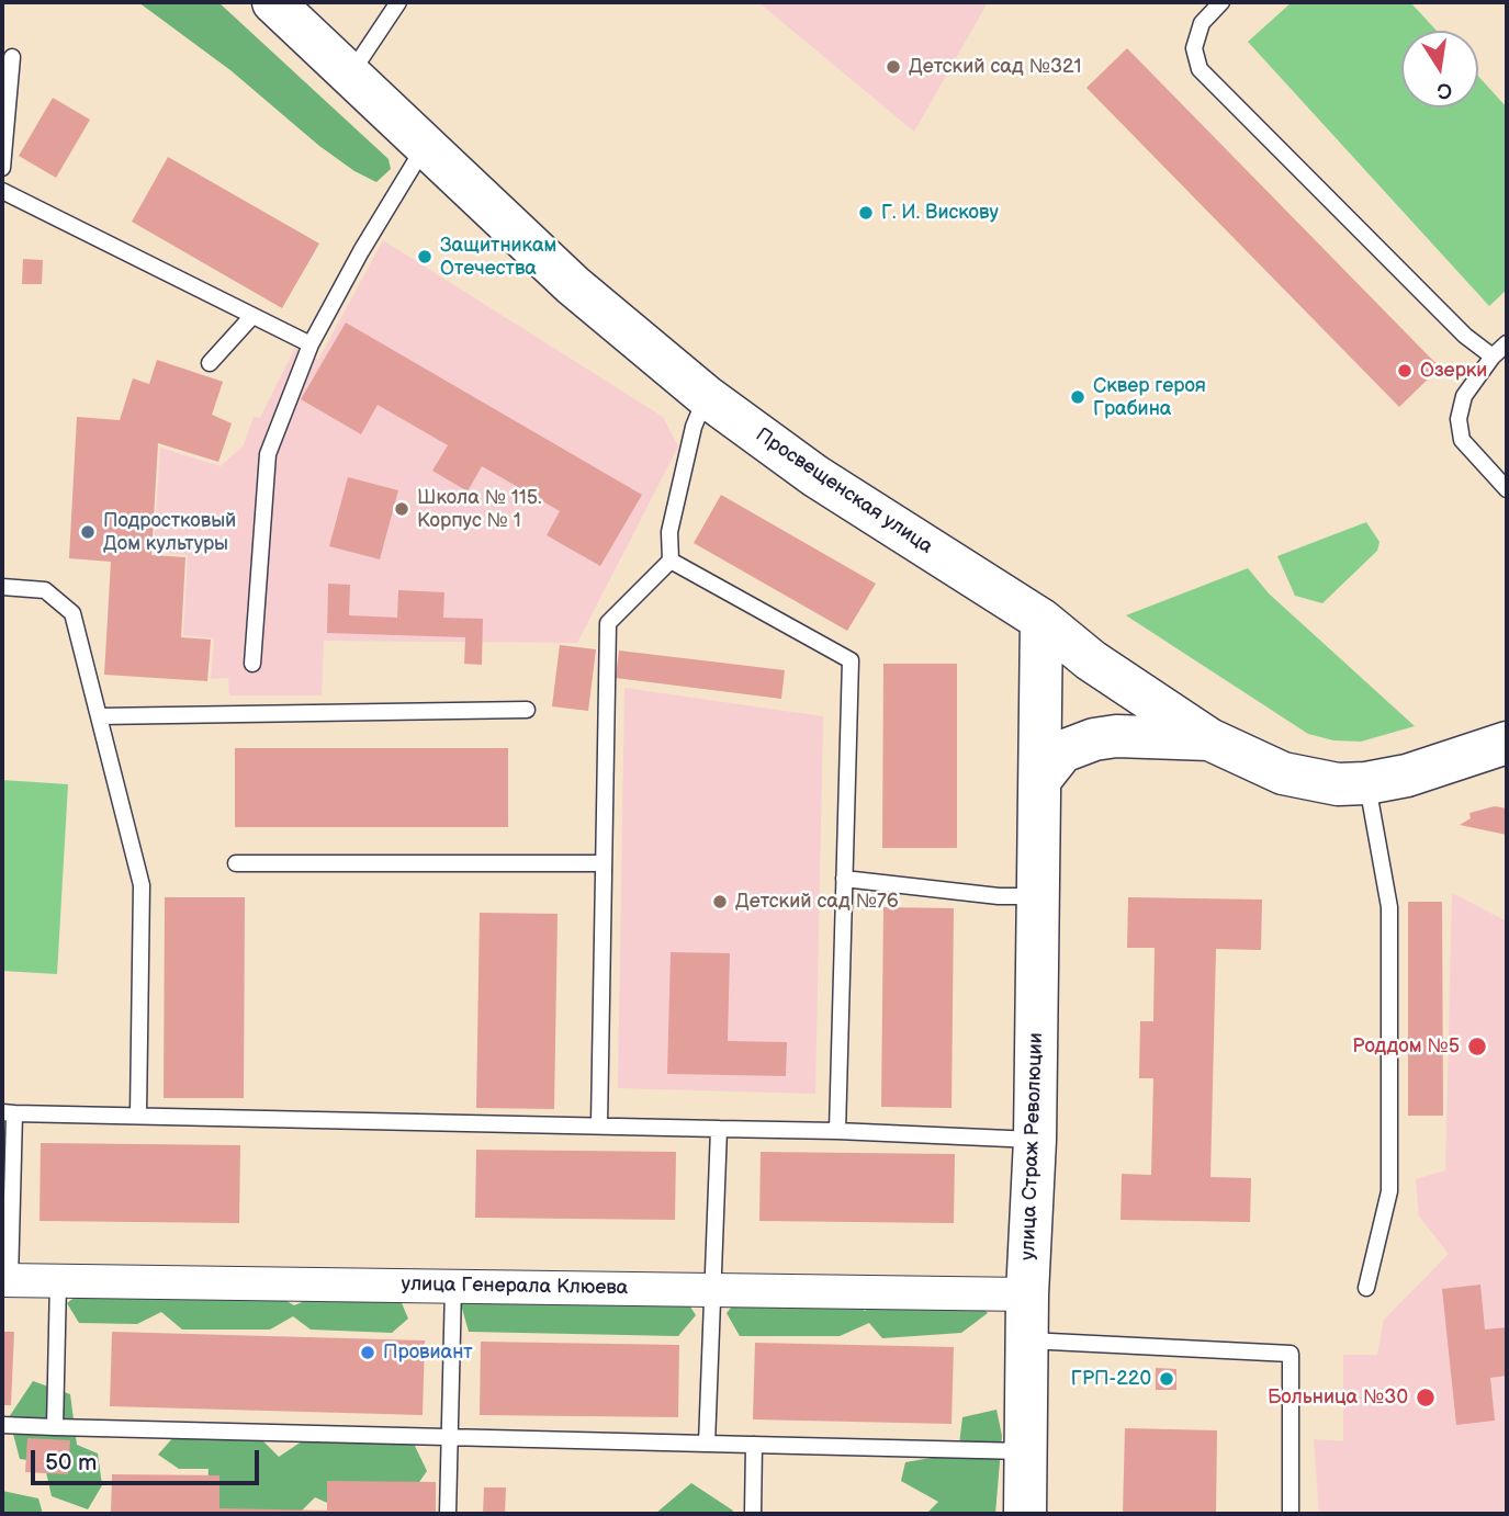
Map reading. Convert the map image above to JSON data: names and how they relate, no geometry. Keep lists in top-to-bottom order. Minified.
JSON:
{"streets":{"main road":["Просвещенская улица","улица Страж Революции"],"street":["улица Генерала Клюева"]},"crossings":[["Просвещенская улица","улица Страж Революции"],["улица Страж Революции","улица Генерала Клюева"]],"places":["Детский сад №321","Г. И. Вискову","Защитникам Отечества","Озерки","Сквер героя Грабина","Школа № 115. Корпус № 1","Подростковый Дом культуры","Детский сад №76","Роддом №5","Провиант","ГРП-220","Больница №30"],"scale_bar":"50 m","north":"bottom"}
